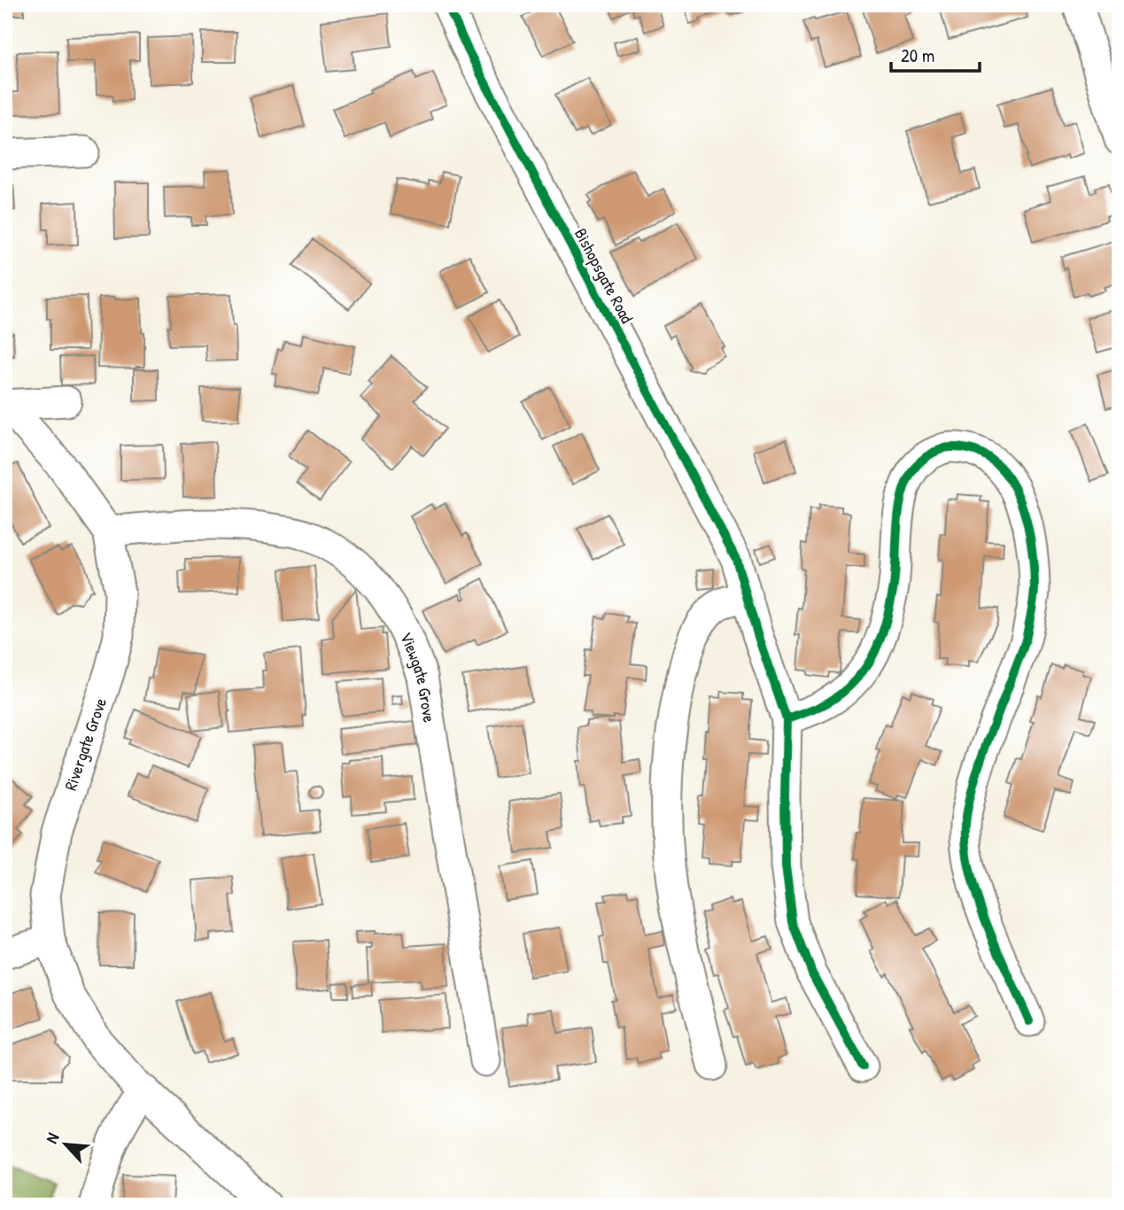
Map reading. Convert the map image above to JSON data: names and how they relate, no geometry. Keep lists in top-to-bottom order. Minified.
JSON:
{"streets":{"street":["Bishopsgate Road","Viewgate Grove","Rivergate Grove"]},"crossings":[["Viewgate Grove","Rivergate Grove"]],"scale_bar":"20 m","north":"top left"}
